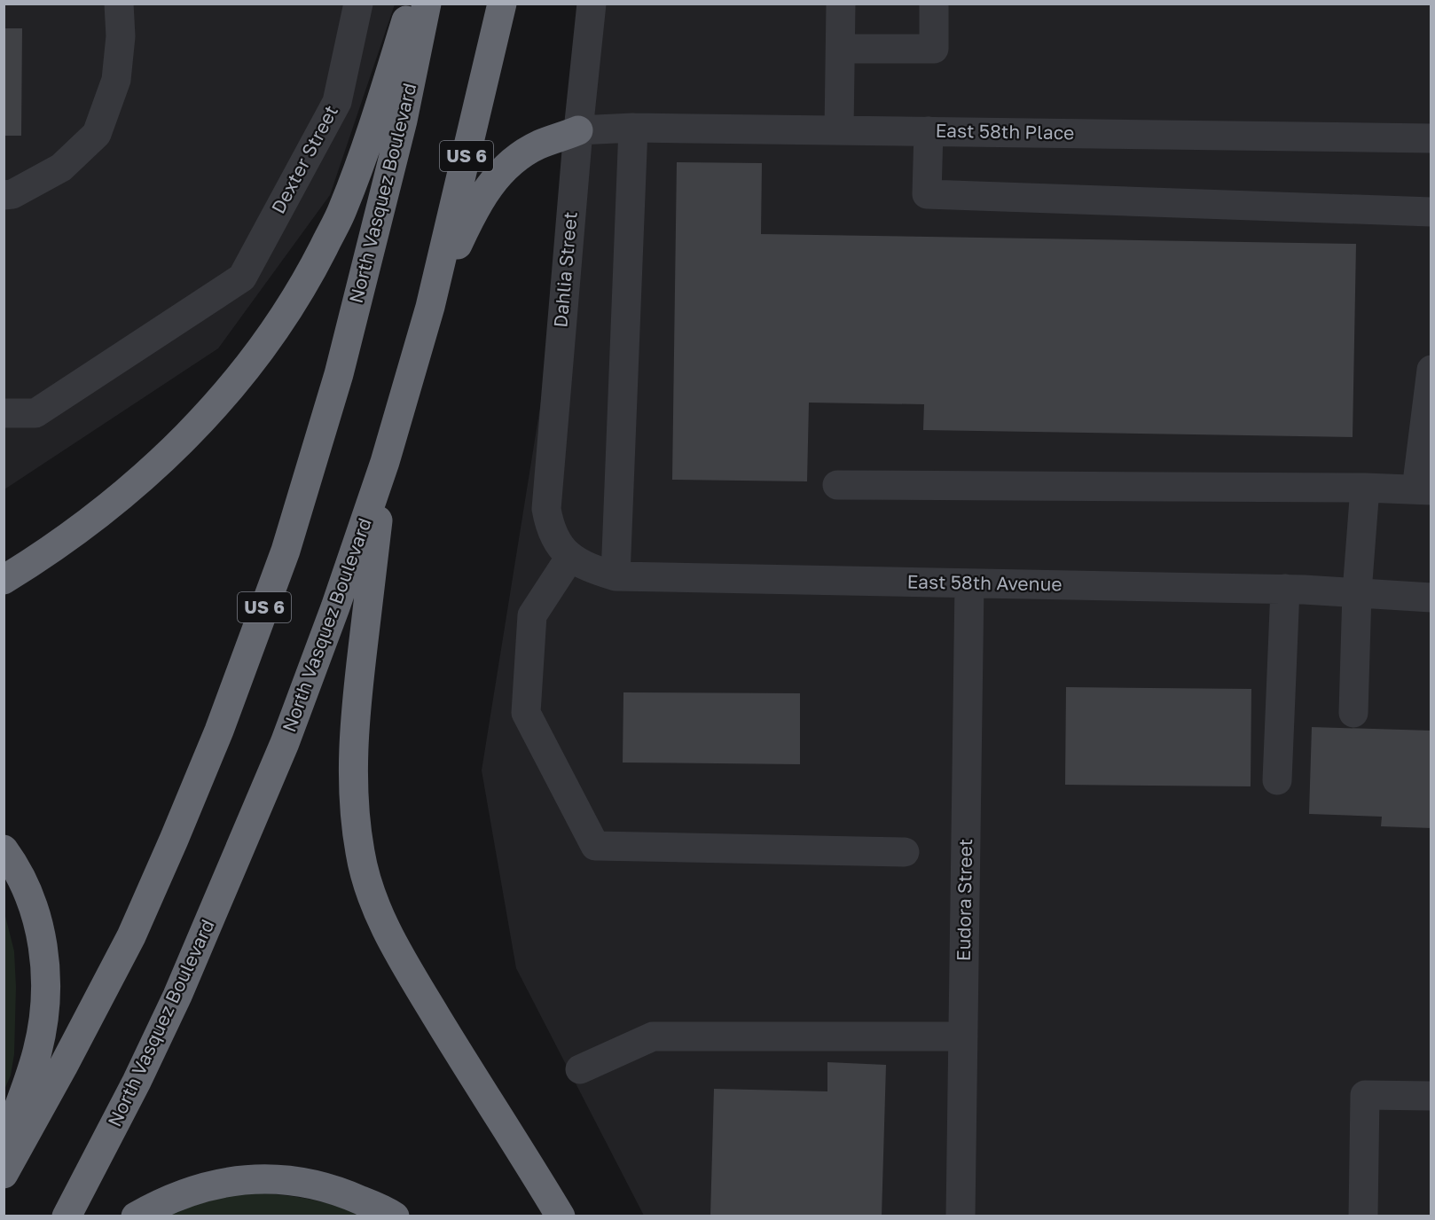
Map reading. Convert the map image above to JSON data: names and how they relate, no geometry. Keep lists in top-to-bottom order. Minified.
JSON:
{"streets":{"highway":["US 6","North Vasquez Boulevard"],"street":["East 58th Place","Dexter Street","Dahlia Street","East 58th Avenue","Eudora Street"]},"crossings":[["East 58th Place","Dahlia Street"],["Dahlia Street","East 58th Avenue"],["East 58th Avenue","Eudora Street"]]}
